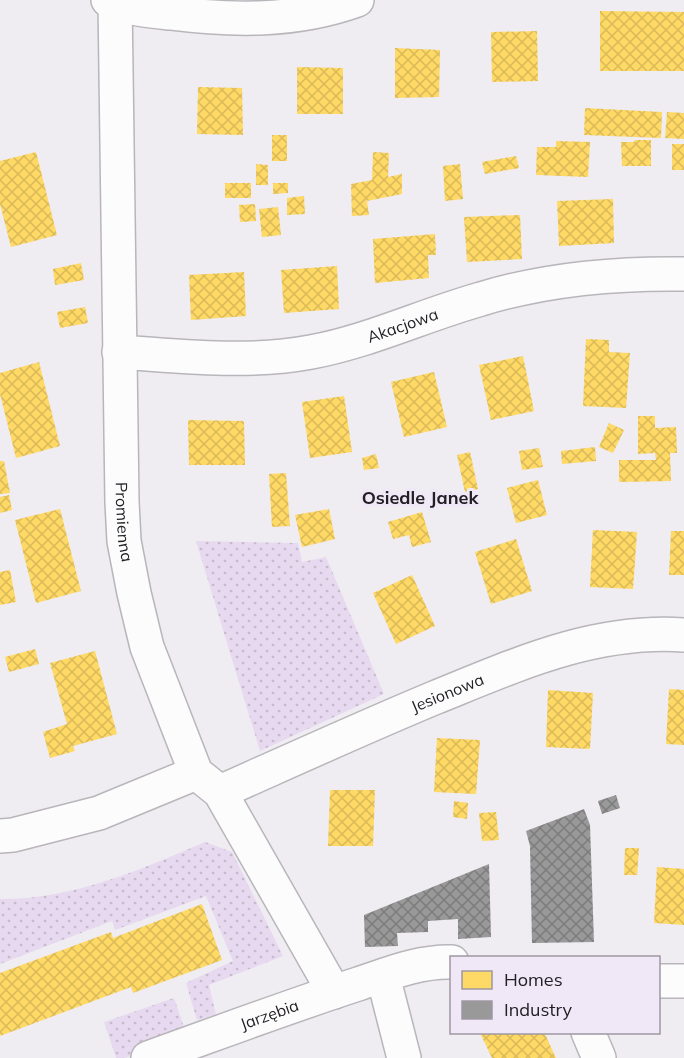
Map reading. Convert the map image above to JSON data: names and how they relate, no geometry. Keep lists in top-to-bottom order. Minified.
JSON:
{"streets":{"street":["Akacjowa","Promienna","Jesionowa","Jarzębia"]},"crossings":[["Akacjowa","Promienna"],["Promienna","Jesionowa"],["Promienna","Jarzębia"]],"districts":["Osiedle Janek"],"legend":["Homes","Industry"]}
